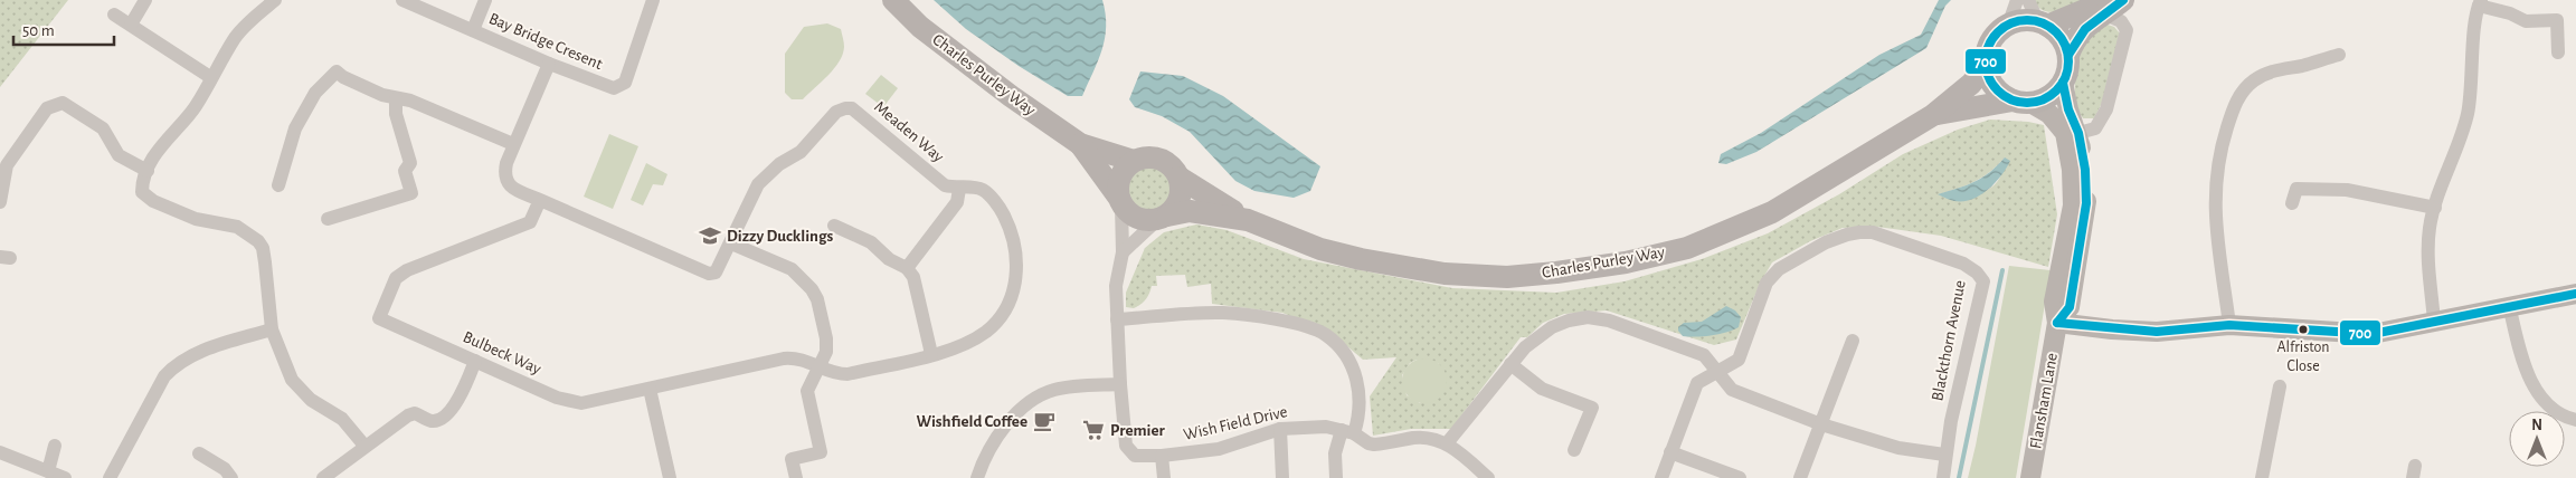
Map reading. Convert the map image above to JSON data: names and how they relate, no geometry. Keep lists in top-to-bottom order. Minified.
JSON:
{"streets":{"main road":["Charles Purley Way","Flansham Lane"],"street":["Bay Bridge Cresent","Meaden Way","Blackthorn Avenue","Bulbeck Way","Wish Field Drive"]},"crossings":[["Bay Bridge Cresent","Meaden Way"],["Charles Purley Way","Flansham Lane"],["Charles Purley Way","Wish Field Drive"],["Meaden Way","Bulbeck Way"]],"places":{"school or university":["Dizzy Ducklings"],"other":["Alfriston Close"],"cafe":["Wishfield Coffee"],"supermarket":["Premier"]},"lines":["transit line 700"],"scale_bar":"50 m","north":"top"}
